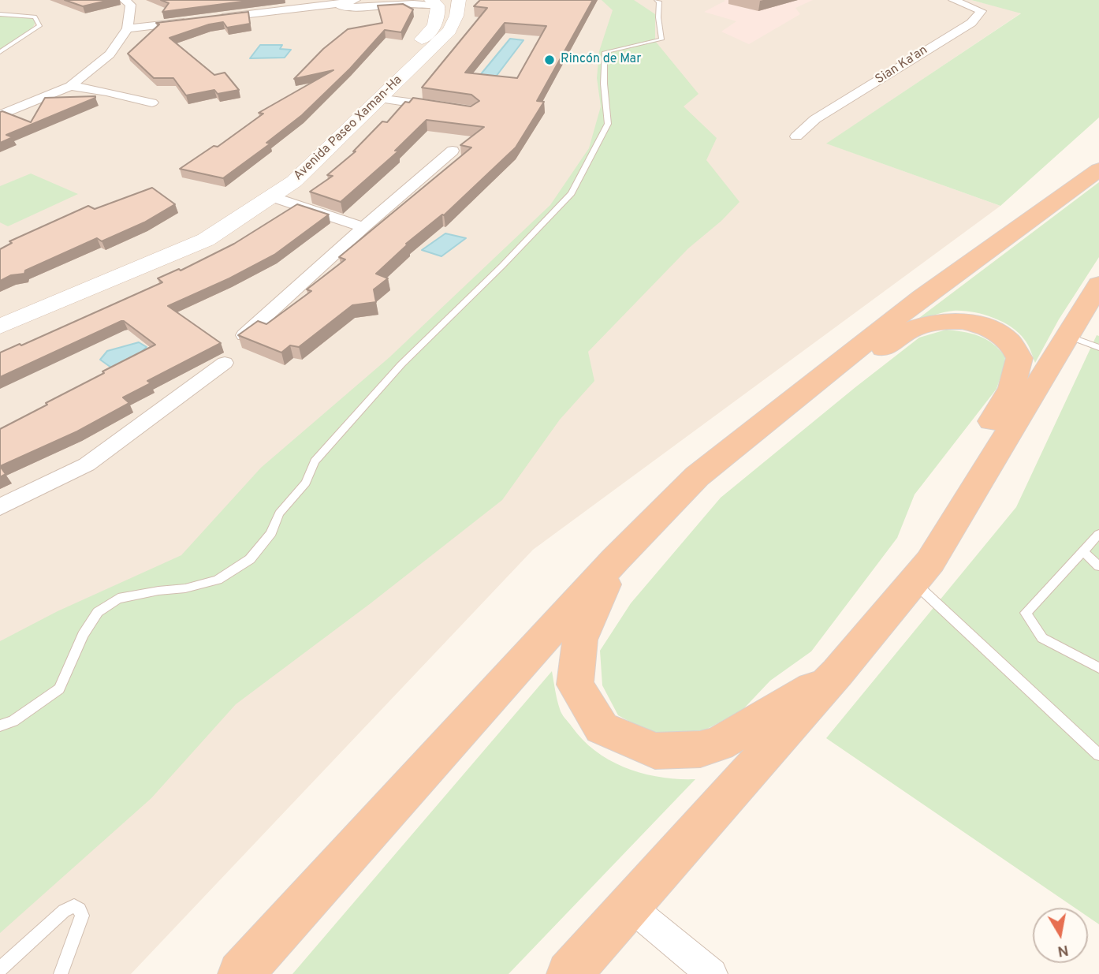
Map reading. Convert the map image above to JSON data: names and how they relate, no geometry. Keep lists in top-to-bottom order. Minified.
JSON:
{"streets":{"main road":["Avenida Paseo Xaman-Ha"],"street":["Sian Ka'an"]},"places":["Rincón de Mar"],"north":"bottom"}
